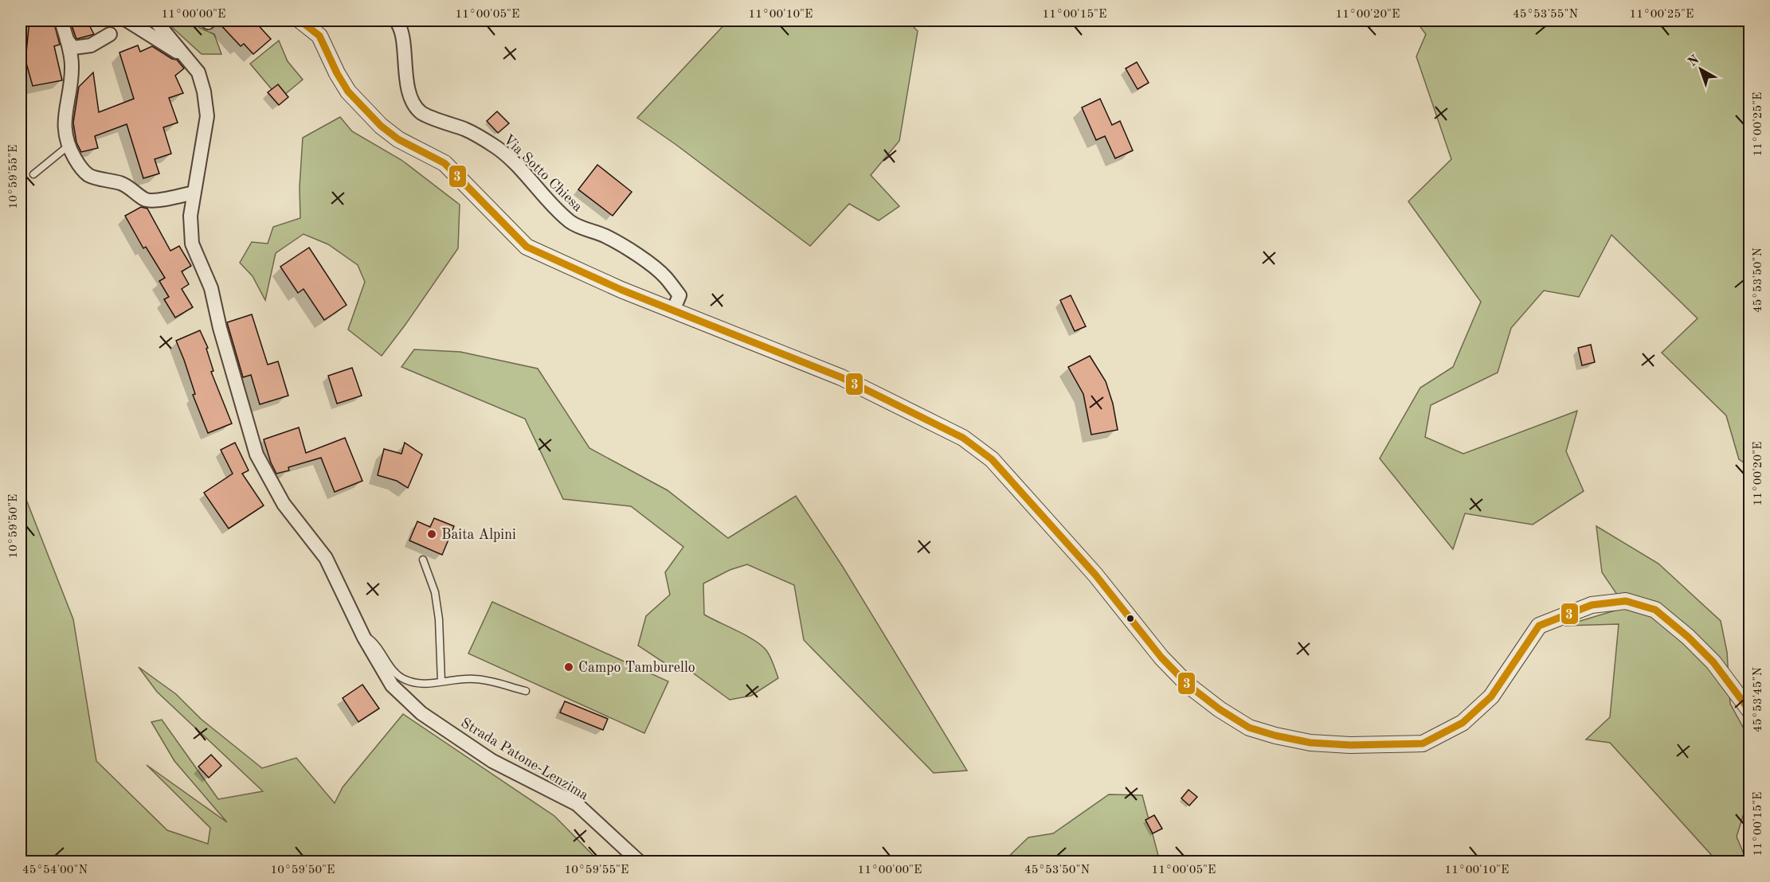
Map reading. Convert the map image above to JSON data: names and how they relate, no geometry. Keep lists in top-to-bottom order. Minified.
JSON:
{"streets":{"street":["Via Sotto Chiesa","Strada Patone-Lenzima"]},"places":["Baita Alpini","Campo Tamburello"],"lines":["transit line 3"],"north":"top left","coordinates":["11°00'00\"E","11°00'05\"E","11°00'10\"E","11°00'15\"E","11°00'20\"E","45°53'55\"N","11°00'25\"E","10°59'55\"E","45°53'50\"N","10°59'50\"E","45°53'45\"N","45°54'00\"N"]}
